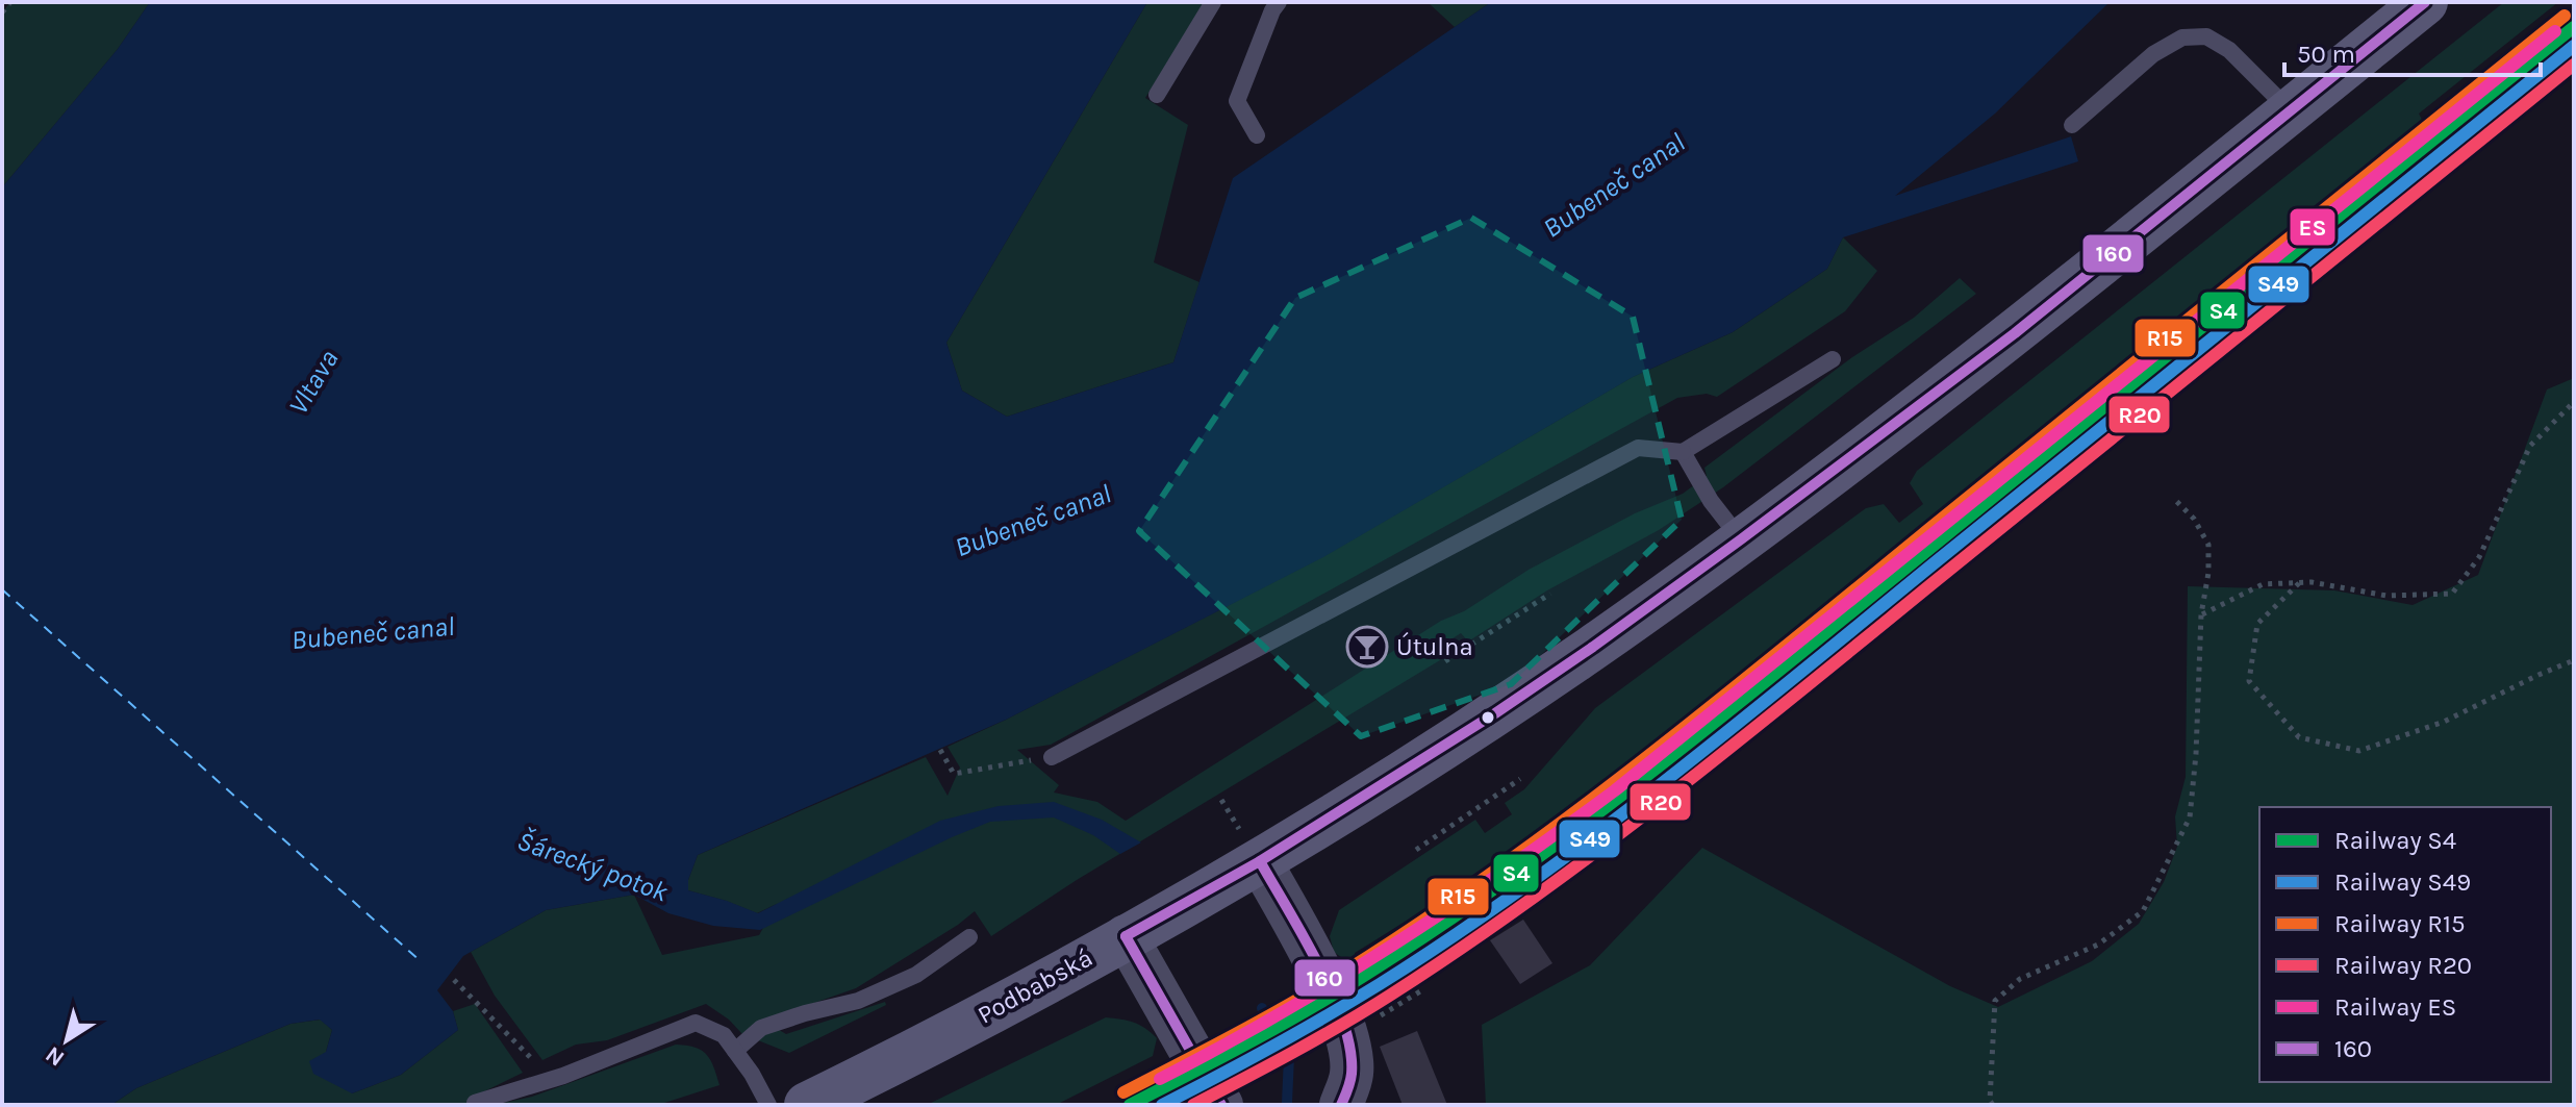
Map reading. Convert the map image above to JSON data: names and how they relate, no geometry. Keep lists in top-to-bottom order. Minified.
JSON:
{"streets":{"main road":["Podbabská"]},"water":["Bubeneč canal","Vltava","Šárecký potok"],"places":{"bar":["Útulna"]},"lines":["transit line 160","rail line R15","rail line S4","rail line ES","rail line S49","rail line R20"],"legend":["Railway S4","Railway S49","Railway R15","Railway R20","Railway ES","160"],"scale_bar":"50 m","north":"bottom left"}
